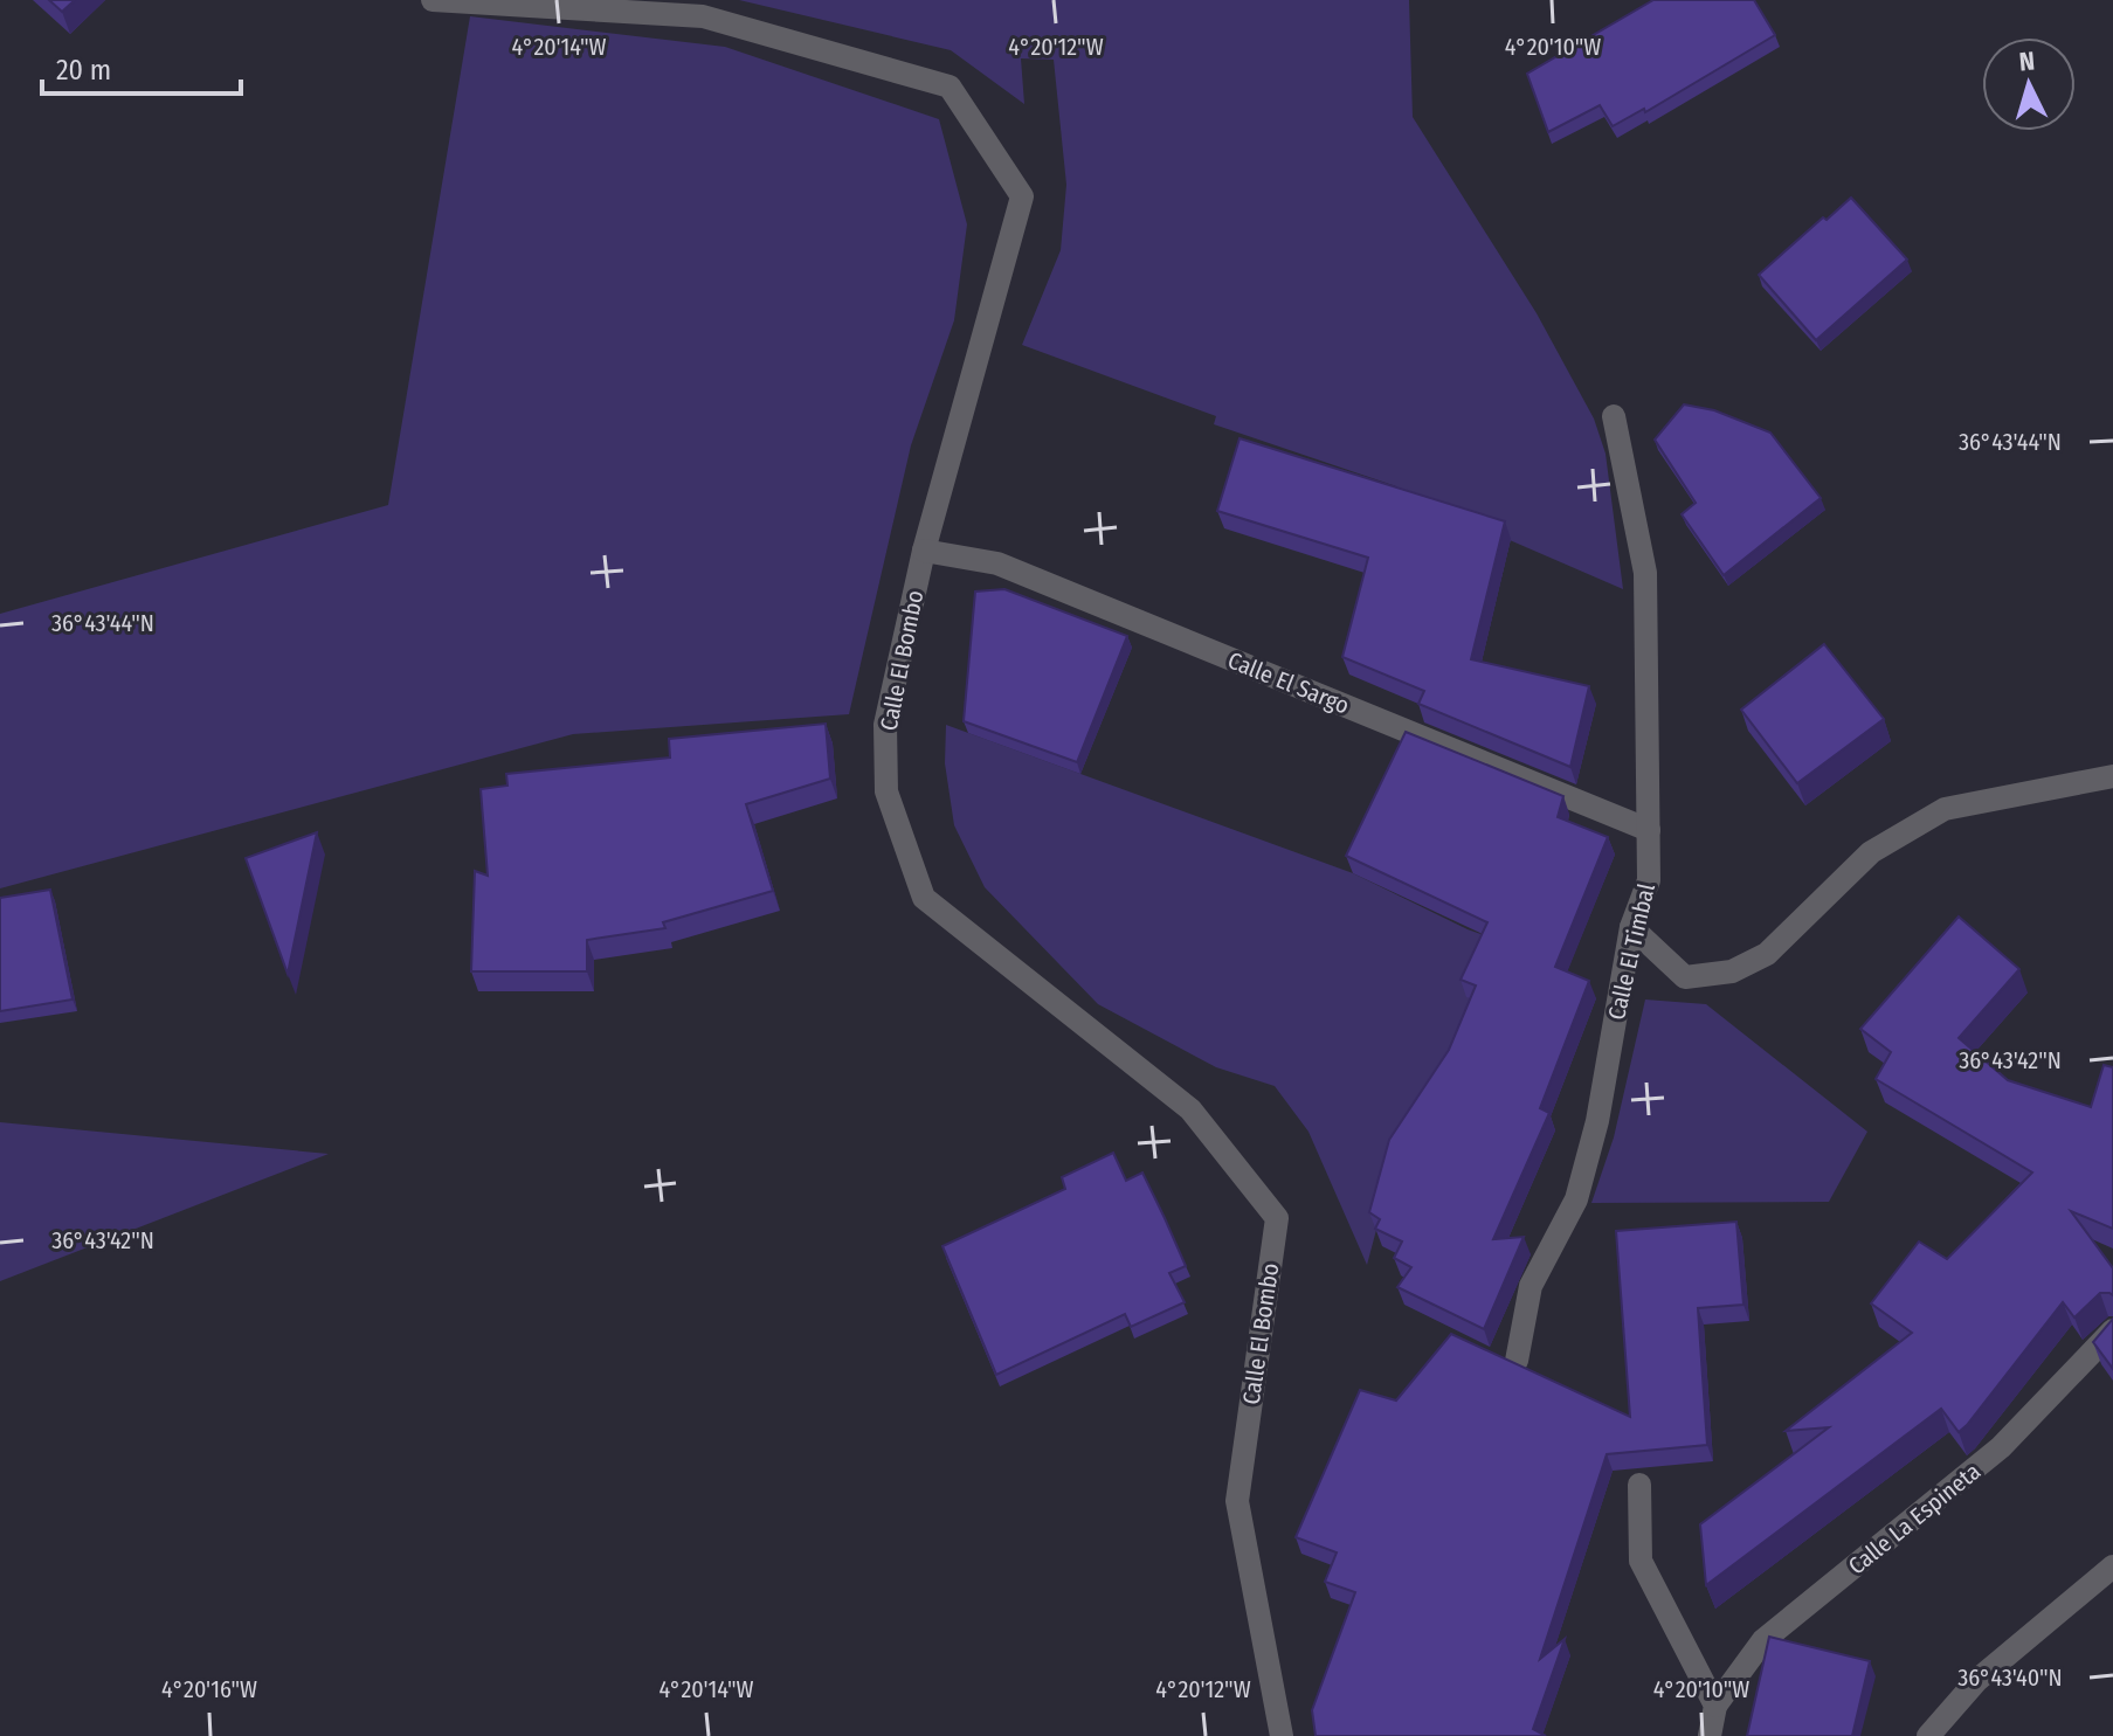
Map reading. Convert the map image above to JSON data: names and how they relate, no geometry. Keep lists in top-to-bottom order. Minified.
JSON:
{"streets":{"street":["Calle El Bombo","Calle El Sargo","Calle El Timbal","Calle La Espineta"]},"crossings":[["Calle El Bombo","Calle El Sargo"],["Calle El Sargo","Calle El Timbal"]],"scale_bar":"20 m","north":"top","coordinates":["4°20'14\"W","4°20'12\"W","4°20'10\"W","36°43'44\"N","36°43'42\"N","36°43'40\"N","4°20'16\"W"]}
